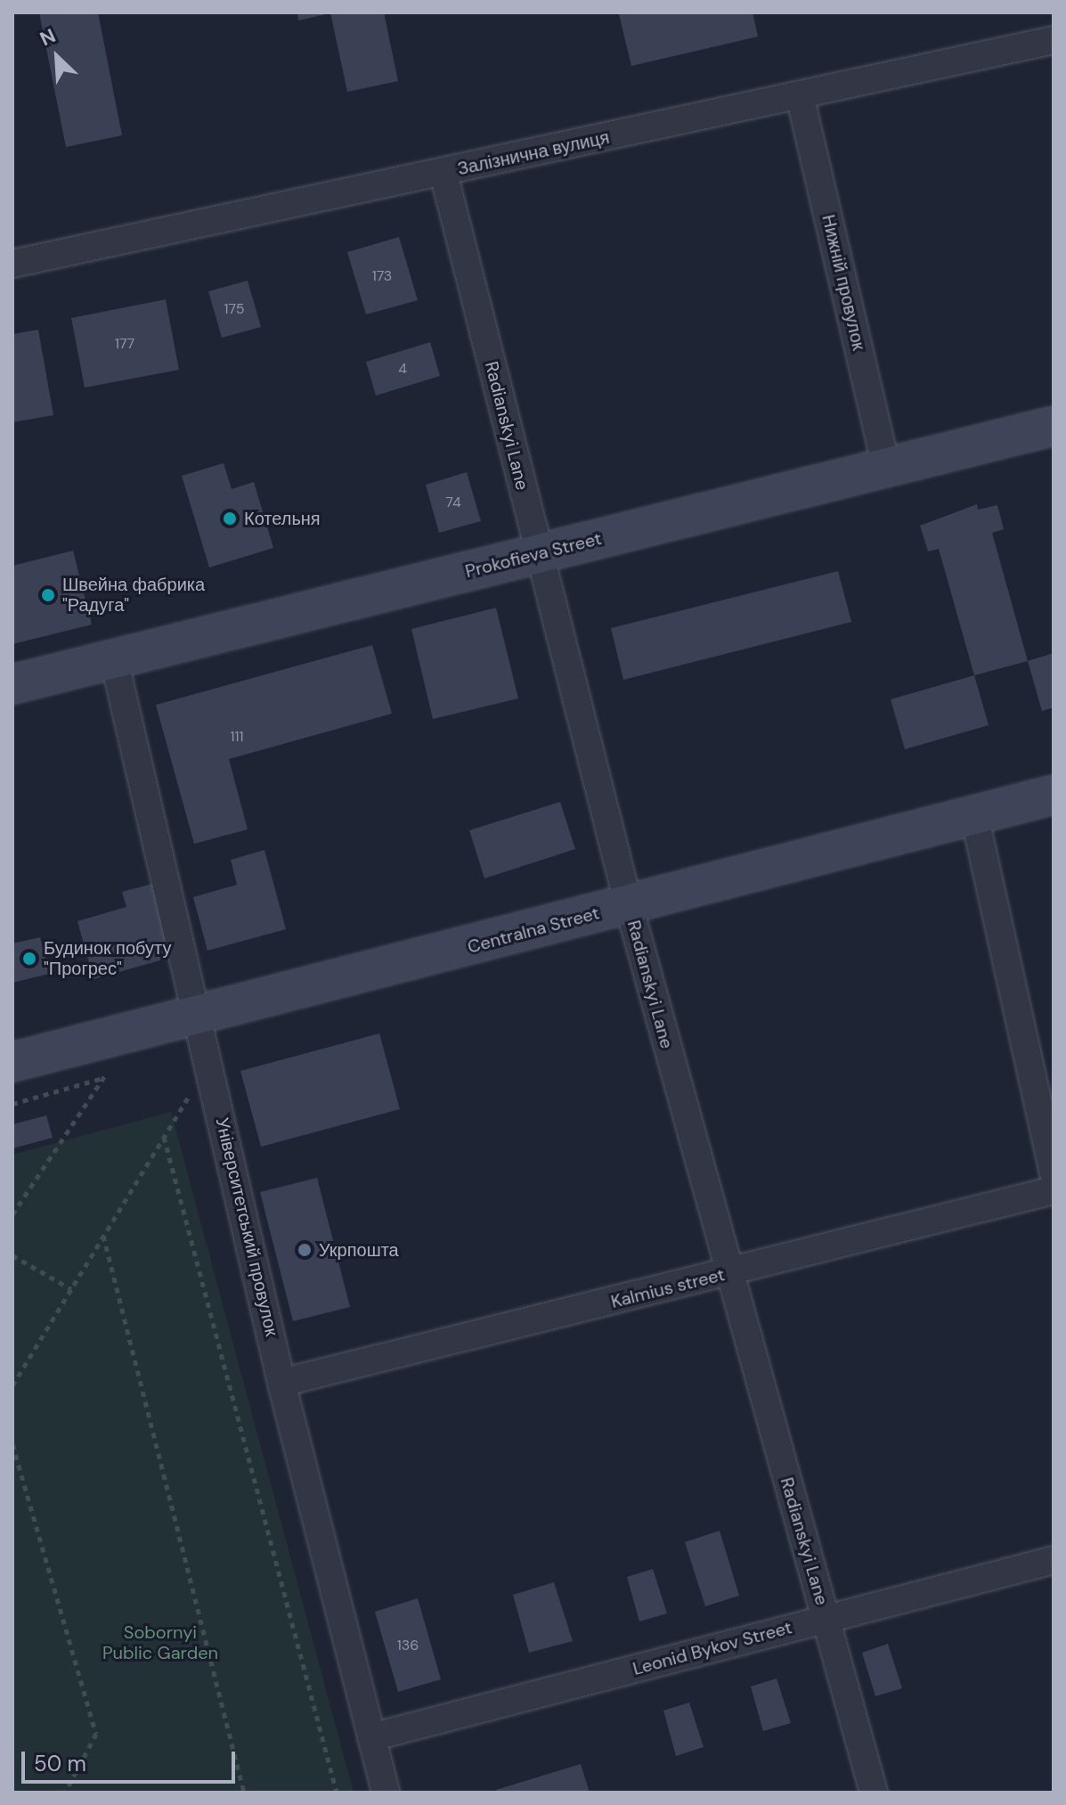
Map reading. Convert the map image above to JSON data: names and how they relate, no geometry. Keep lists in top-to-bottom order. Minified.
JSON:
{"streets":{"street":["Залізнична вулиця","Нижній провулок","Radianskyi Lane","Prokofieva Street","Centralna Street","Університетський провулок","Kalmius street","Leonid Bykov Street"]},"crossings":[["Залізнична вулиця","Нижній провулок"],["Залізнична вулиця","Radianskyi Lane"],["Нижній провулок","Prokofieva Street"],["Radianskyi Lane","Prokofieva Street"],["Radianskyi Lane","Centralna Street"],["Radianskyi Lane","Kalmius street"],["Radianskyi Lane","Leonid Bykov Street"],["Prokofieva Street","Університетський провулок"],["Centralna Street","Університетський провулок"],["Університетський провулок","Kalmius street"],["Університетський провулок","Leonid Bykov Street"]],"parks":["Sobornyi Public Garden"],"places":["Котельня","Швейна фабрика \"Радуга\"","Будинок побуту \"Прогрес\"","Укрпошта"],"house_numbers":["173","175","177","4","74","111","136"],"scale_bar":"50 m","north":"top left"}
